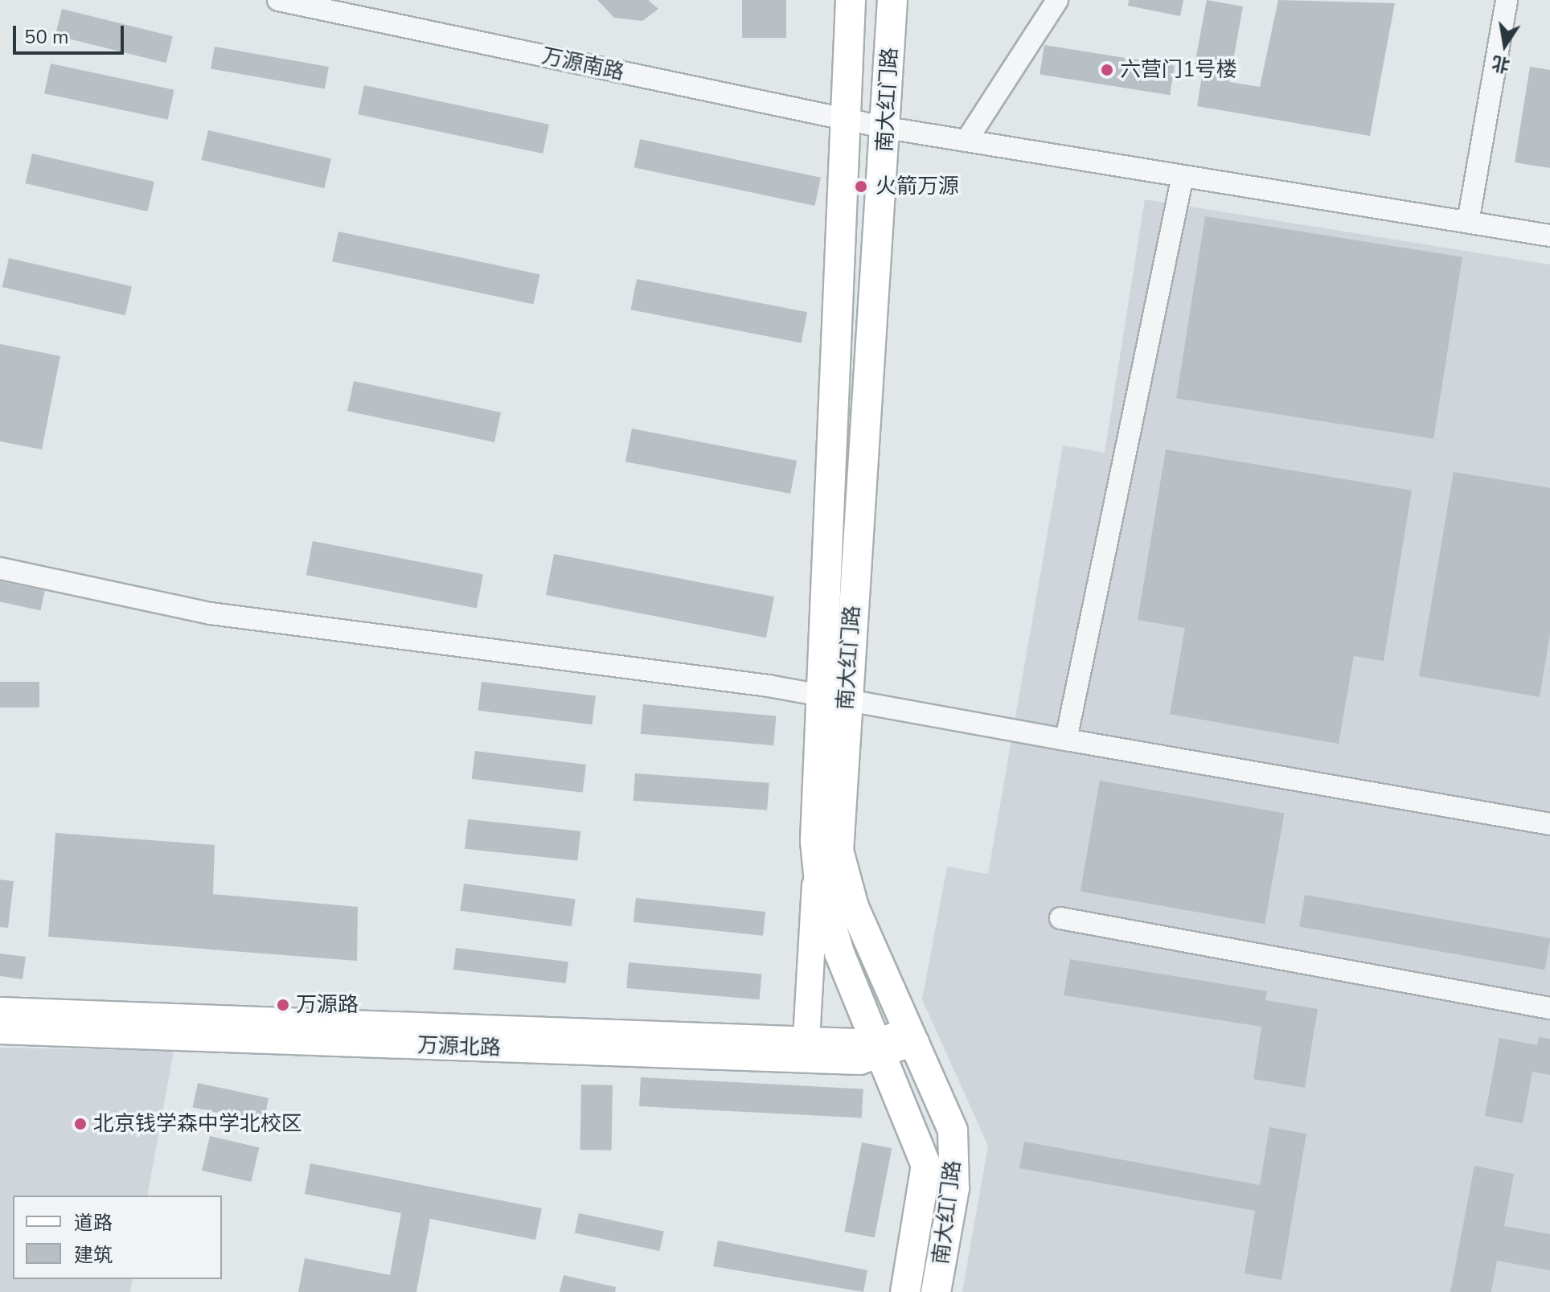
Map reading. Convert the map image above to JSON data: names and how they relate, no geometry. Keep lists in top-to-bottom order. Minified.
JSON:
{"streets":{"highway":["南大红门路"],"main road":["万源北路"],"street":["万源南路"]},"crossings":[["万源南路","南大红门路"],["南大红门路","万源北路"]],"places":["六营门1号楼","火箭万源","万源路","北京钱学森中学北校区"],"legend":["道路","建筑"],"scale_bar":"50 m","north":"bottom"}
